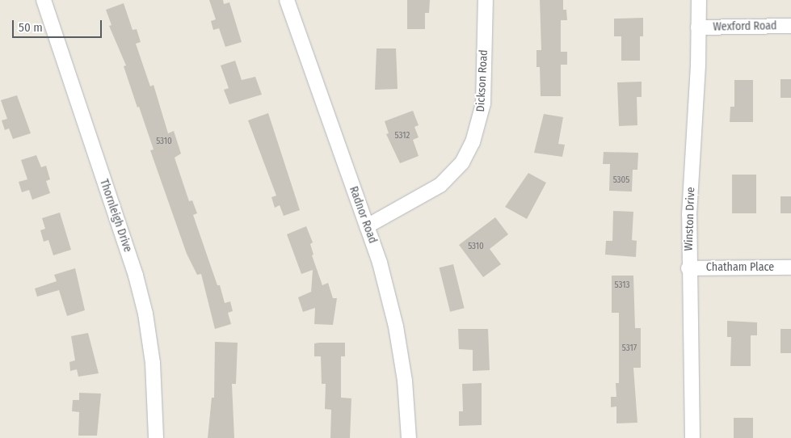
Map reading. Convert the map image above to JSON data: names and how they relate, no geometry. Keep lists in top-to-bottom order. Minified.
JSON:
{"streets":{"street":["Wexford Road","Dickson Road","Radnor Road","Thornleigh Drive","Winston Drive","Chatham Place"]},"crossings":[["Wexford Road","Winston Drive"],["Dickson Road","Radnor Road"],["Winston Drive","Chatham Place"]],"house_numbers":["5312","5310","5305","5310","5313","5317"],"scale_bar":"50 m"}
